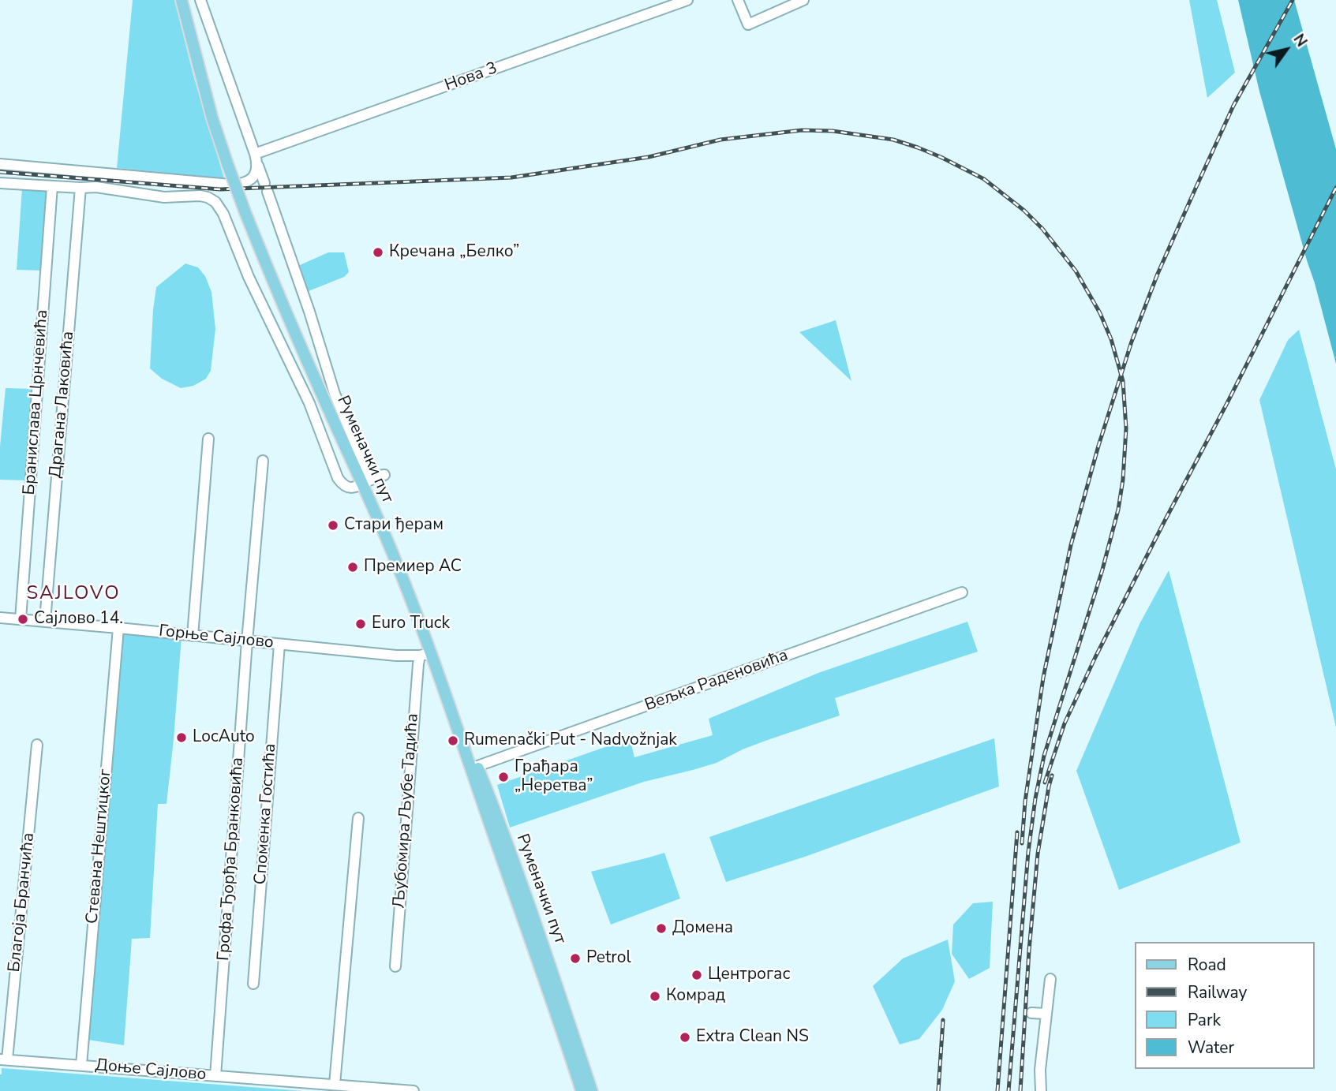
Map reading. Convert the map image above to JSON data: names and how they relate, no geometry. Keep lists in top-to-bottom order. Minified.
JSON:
{"streets":{"main road":["Руменачки пут"],"street":["Нова 3","Бранислава Црнчевића","Драгана Лаковића","Горње Сајлово","Вељка Раденовића","Љубомира Љубе Тадића","Споменка Гостића","Стевана Нештицког","Грофа Ђорђа Бранковића","Благоја Бранчића","Доње Сајлово"]},"crossings":[["Бранислава Црнчевића","Горње Сајлово"],["Драгана Лаковића","Горње Сајлово"],["Руменачки пут","Горње Сајлово"],["Руменачки пут","Вељка Раденовића"],["Горње Сајлово","Љубомира Љубе Тадића"],["Горње Сајлово","Споменка Гостића"],["Горње Сајлово","Стевана Нештицког"],["Горње Сајлово","Грофа Ђорђа Бранковића"],["Стевана Нештицког","Доње Сајлово"],["Грофа Ђорђа Бранковића","Доње Сајлово"],["Благоја Бранчића","Доње Сајлово"]],"districts":["SAJLOVO"],"places":["Кречана „Белко”","Стари ђерам","Премиер АС","Сајлово 14.","Euro Truck","LocAuto","Rumenački Put - Nadvožnjak","Грађара „Неретва”","Домена","Petrol","Центрогас","Комрад","Extra Clean NS"],"legend":["Road","Railway","Park","Water"],"north":"top right"}
